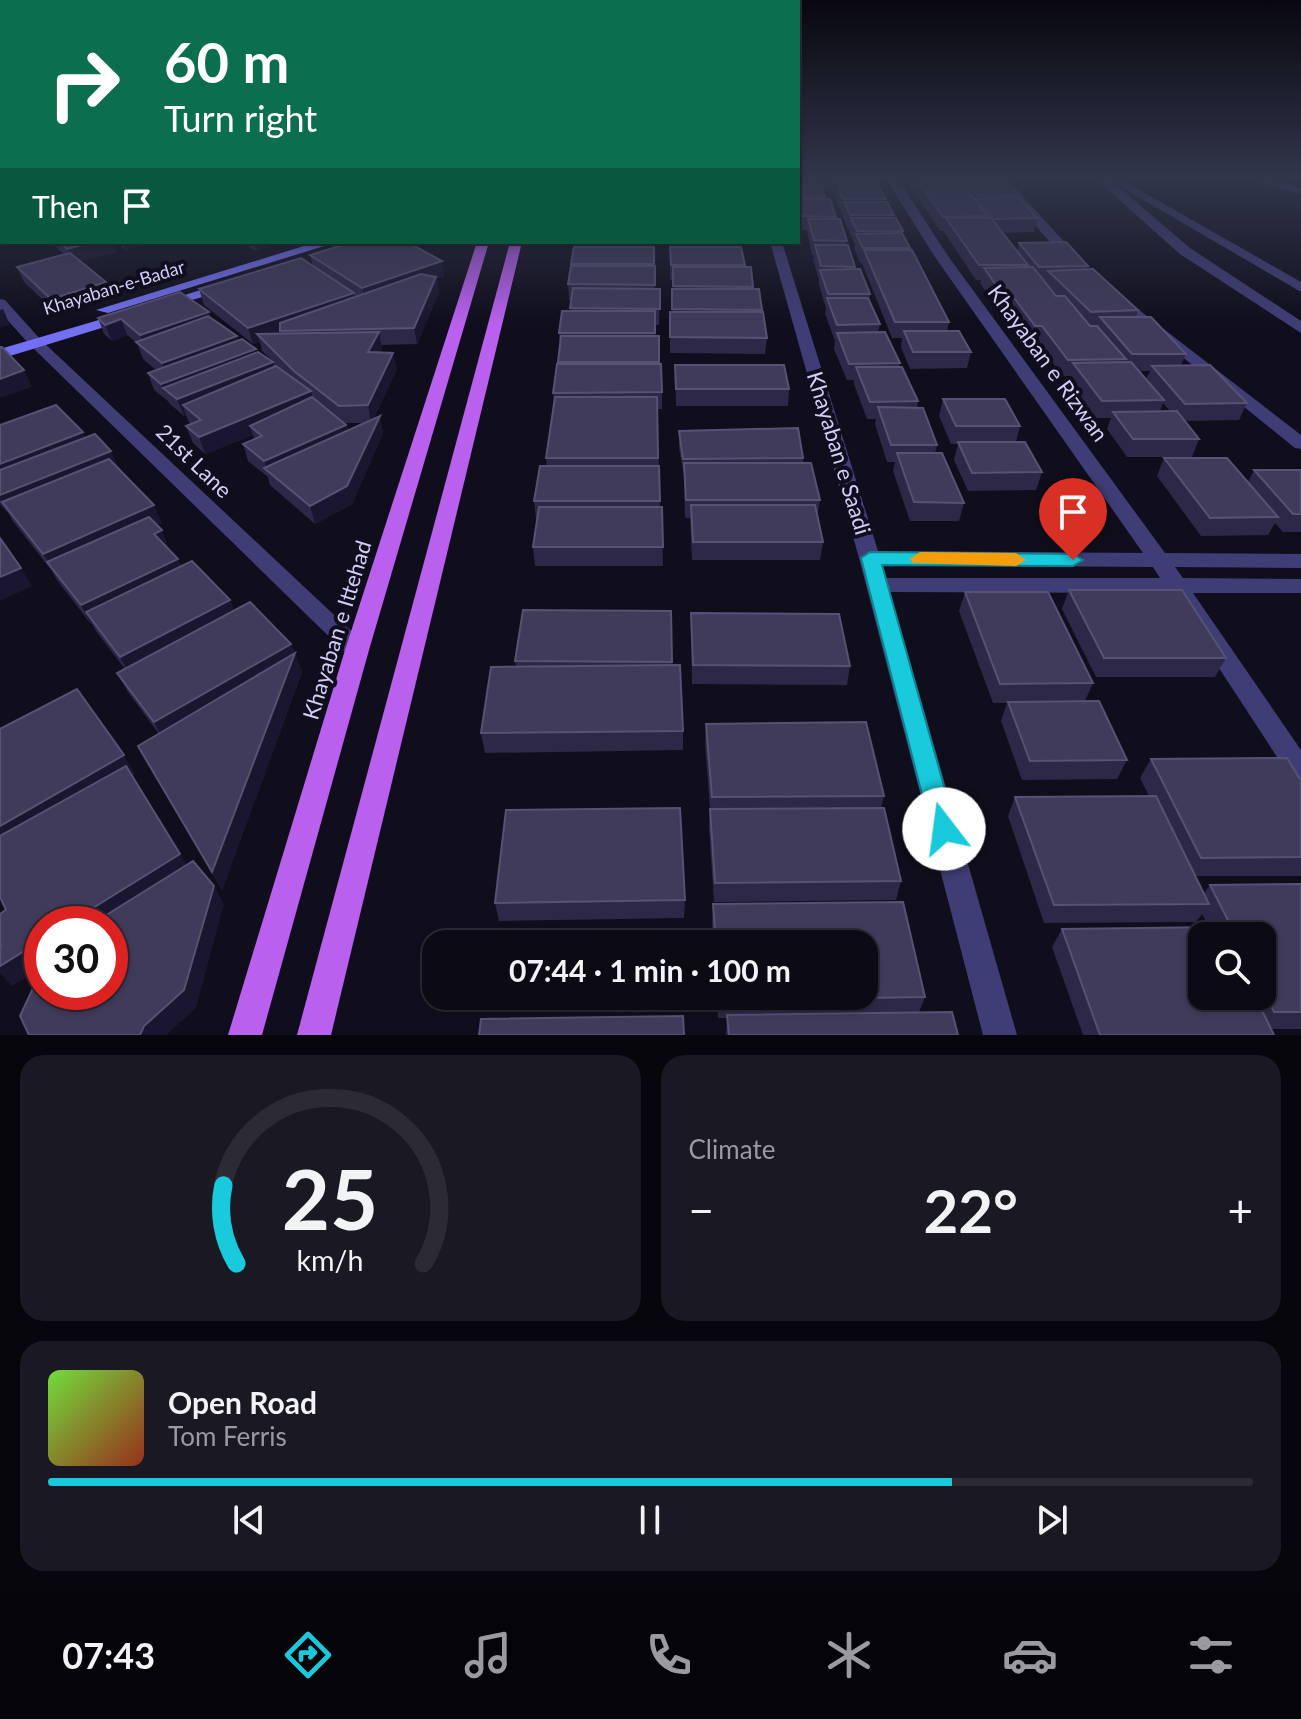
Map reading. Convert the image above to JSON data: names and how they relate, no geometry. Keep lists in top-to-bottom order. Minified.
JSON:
{"streets":{"main road":["Khayaban-e-Badar","Khayaban e Ittehad"],"street":["Khayaban e Rizwan","Khayaban e Saadi","21st Lane"]},"crossings":[["Khayaban-e-Badar","21st Lane"],["21st Lane","Khayaban e Ittehad"]],"page":{"turn":["60 m","Turn right"],"then":"Then","limit":"30","trip":"07:44 · 1 min · 100 m","tile":"Climate","heat":["−","22°","+"],"song":["Open Road","Tom Ferris"],"tabs":"07:43","gauge":["25","km/h"]}}
